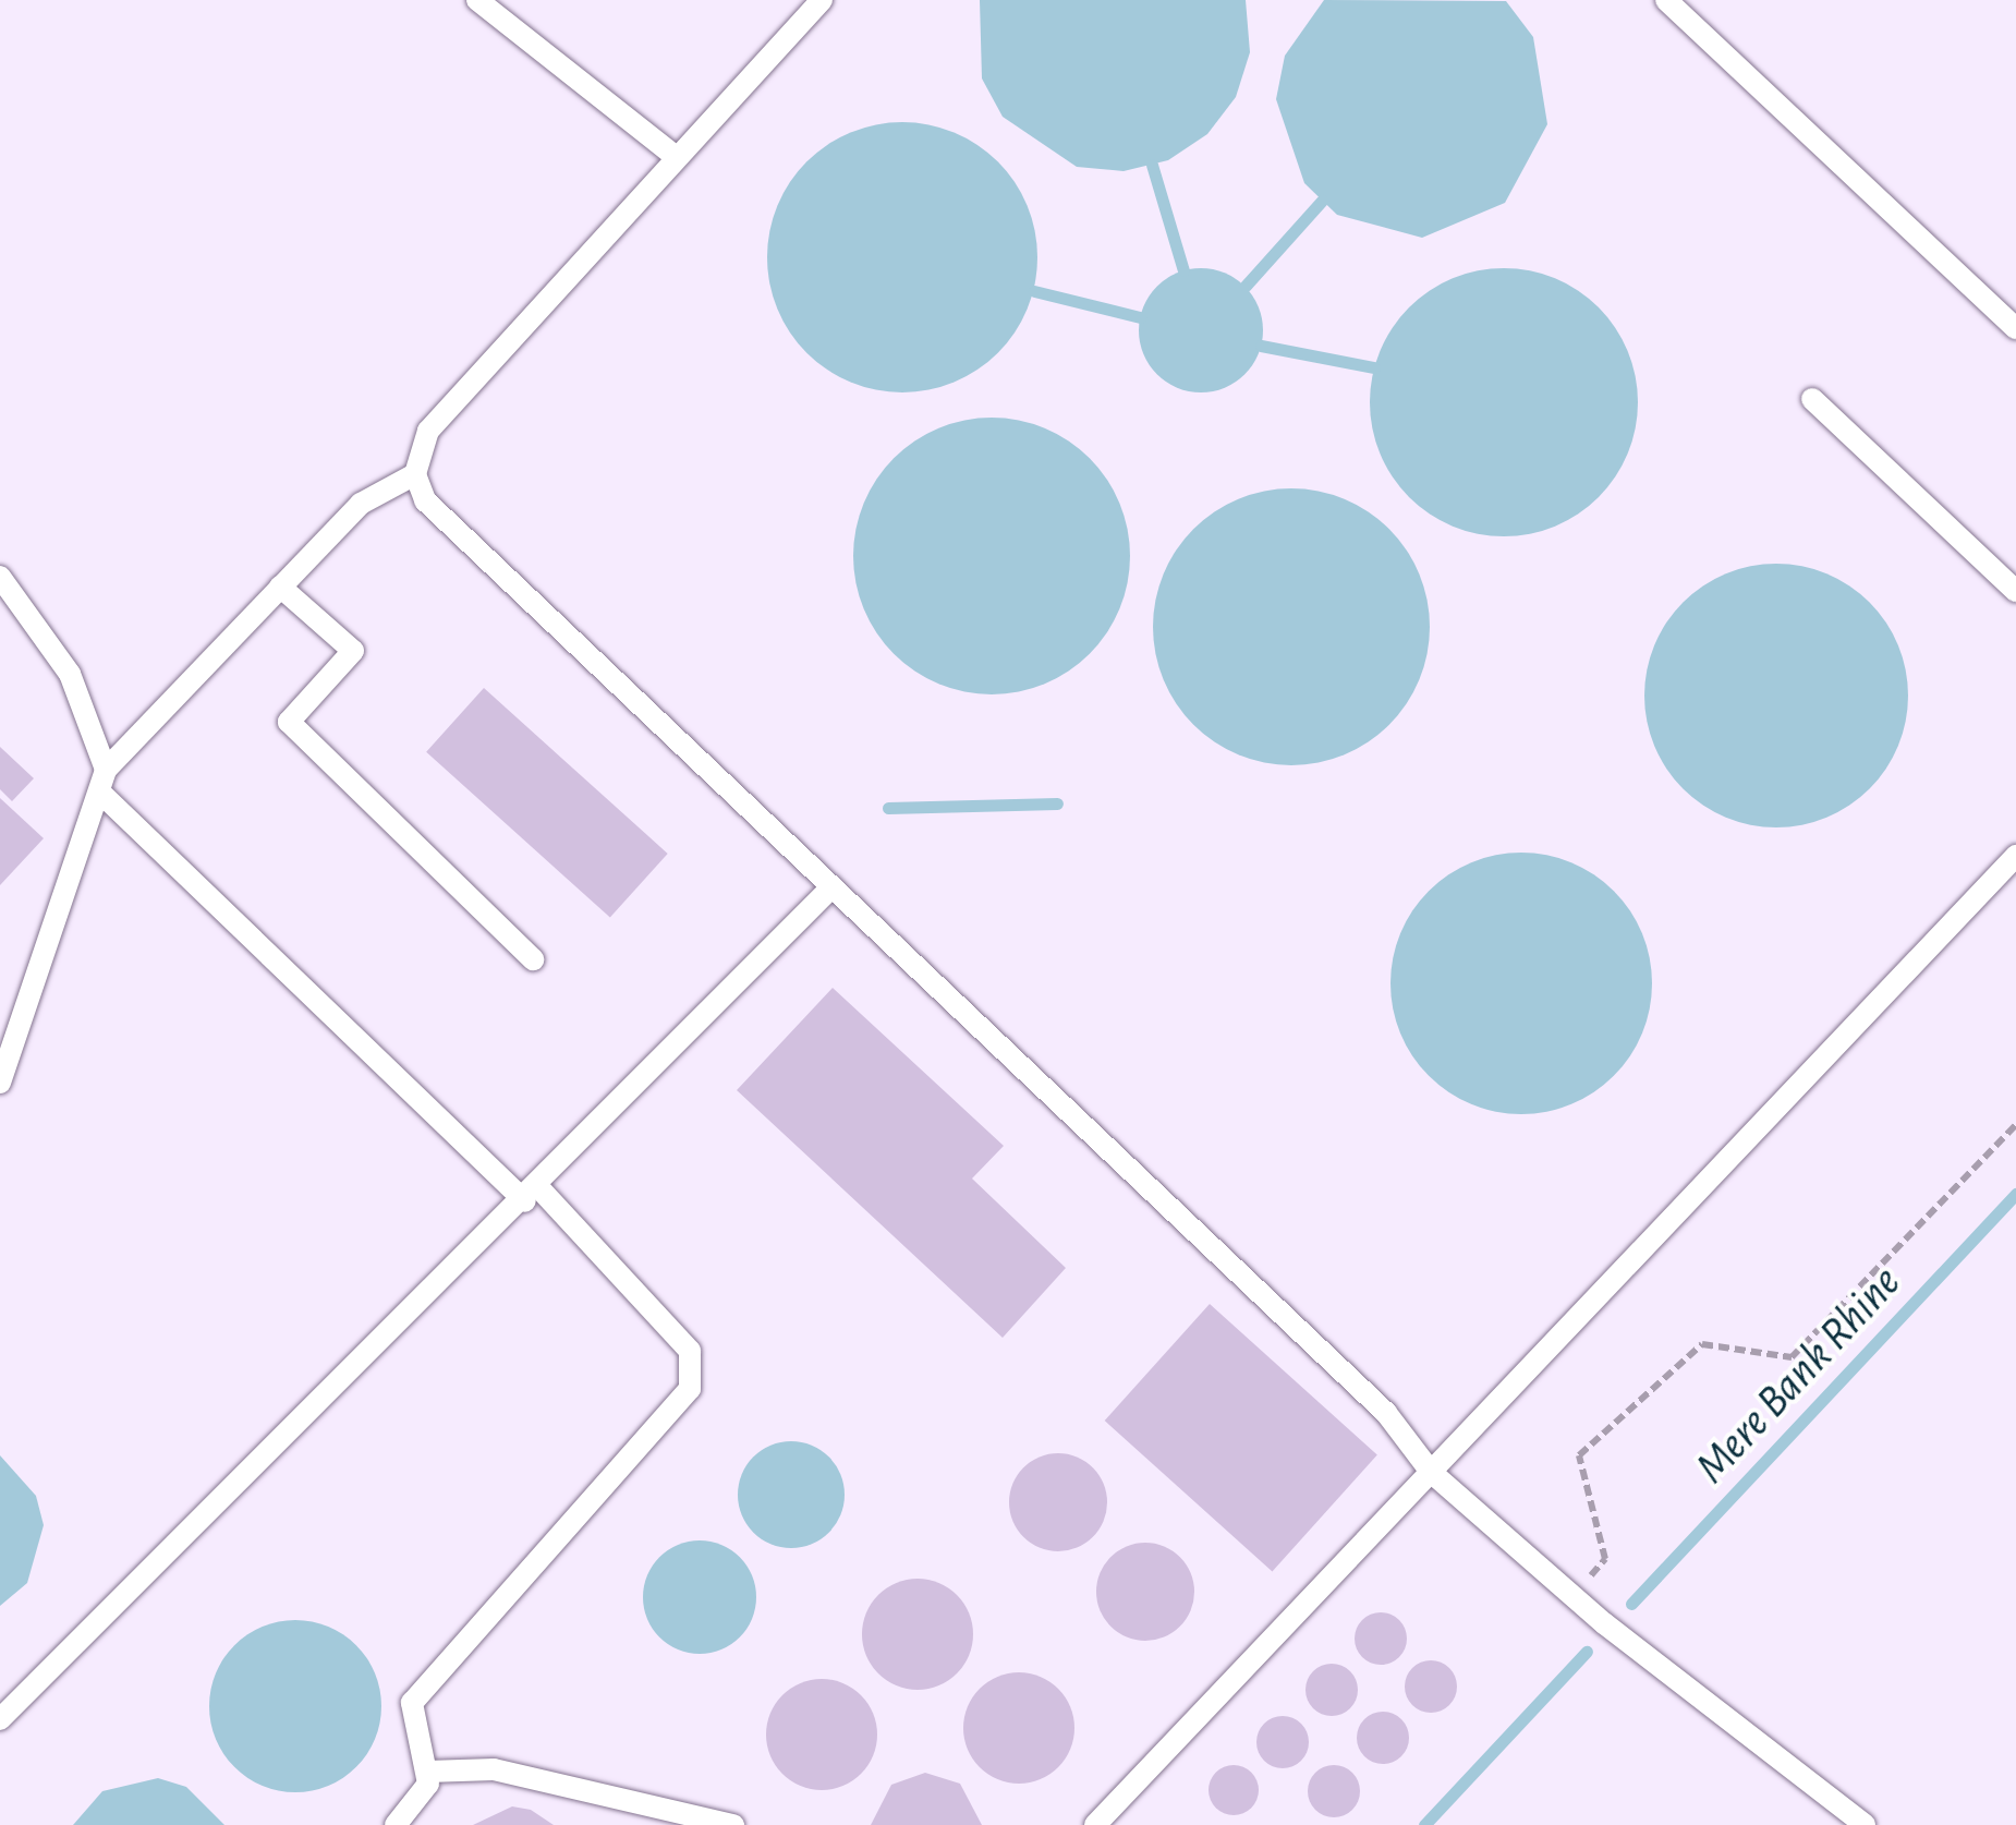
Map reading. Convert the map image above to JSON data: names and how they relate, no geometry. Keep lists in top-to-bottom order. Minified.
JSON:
{"water":["Mere Bank Rhine"]}
